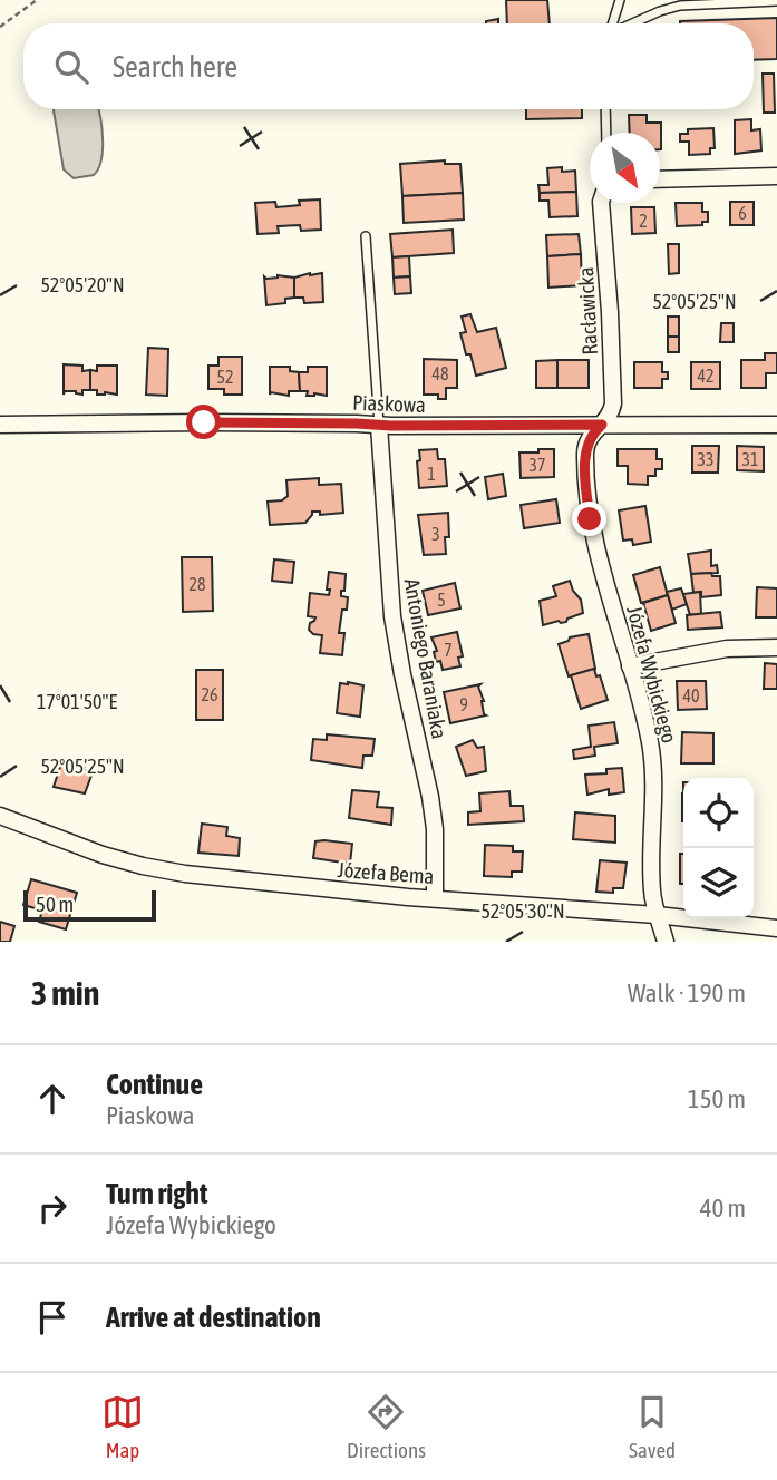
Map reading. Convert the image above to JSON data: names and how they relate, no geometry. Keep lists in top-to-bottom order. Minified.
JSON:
{"streets":{"street":["Racławicka","Piaskowa","Antoniego Baraniaka","Józefa Wybickiego","Józefa Bema"]},"crossings":[["Racławicka","Piaskowa"],["Racławicka","Józefa Wybickiego"],["Piaskowa","Antoniego Baraniaka"],["Piaskowa","Józefa Wybickiego"],["Antoniego Baraniaka","Józefa Bema"],["Józefa Wybickiego","Józefa Bema"]],"house_numbers":["6","2","48","42","52","33","31","37","1","3","28","5","7","26","40","9"],"scale_bar":"50 m","north":"bottom right","page":{"search":"Search here","scale":"50 m","heading":["3 min","Walk · 190 m"],"list":[["Continue","Piaskowa","150 m"],["Turn right","Józefa Wybickiego","40 m"],"Arrive at destination"],"nav":["Map","Directions","Saved"]},"coordinates":["52°05'20\"N","52°05'25\"N","17°01'50\"E","52°05'30\"N"]}
